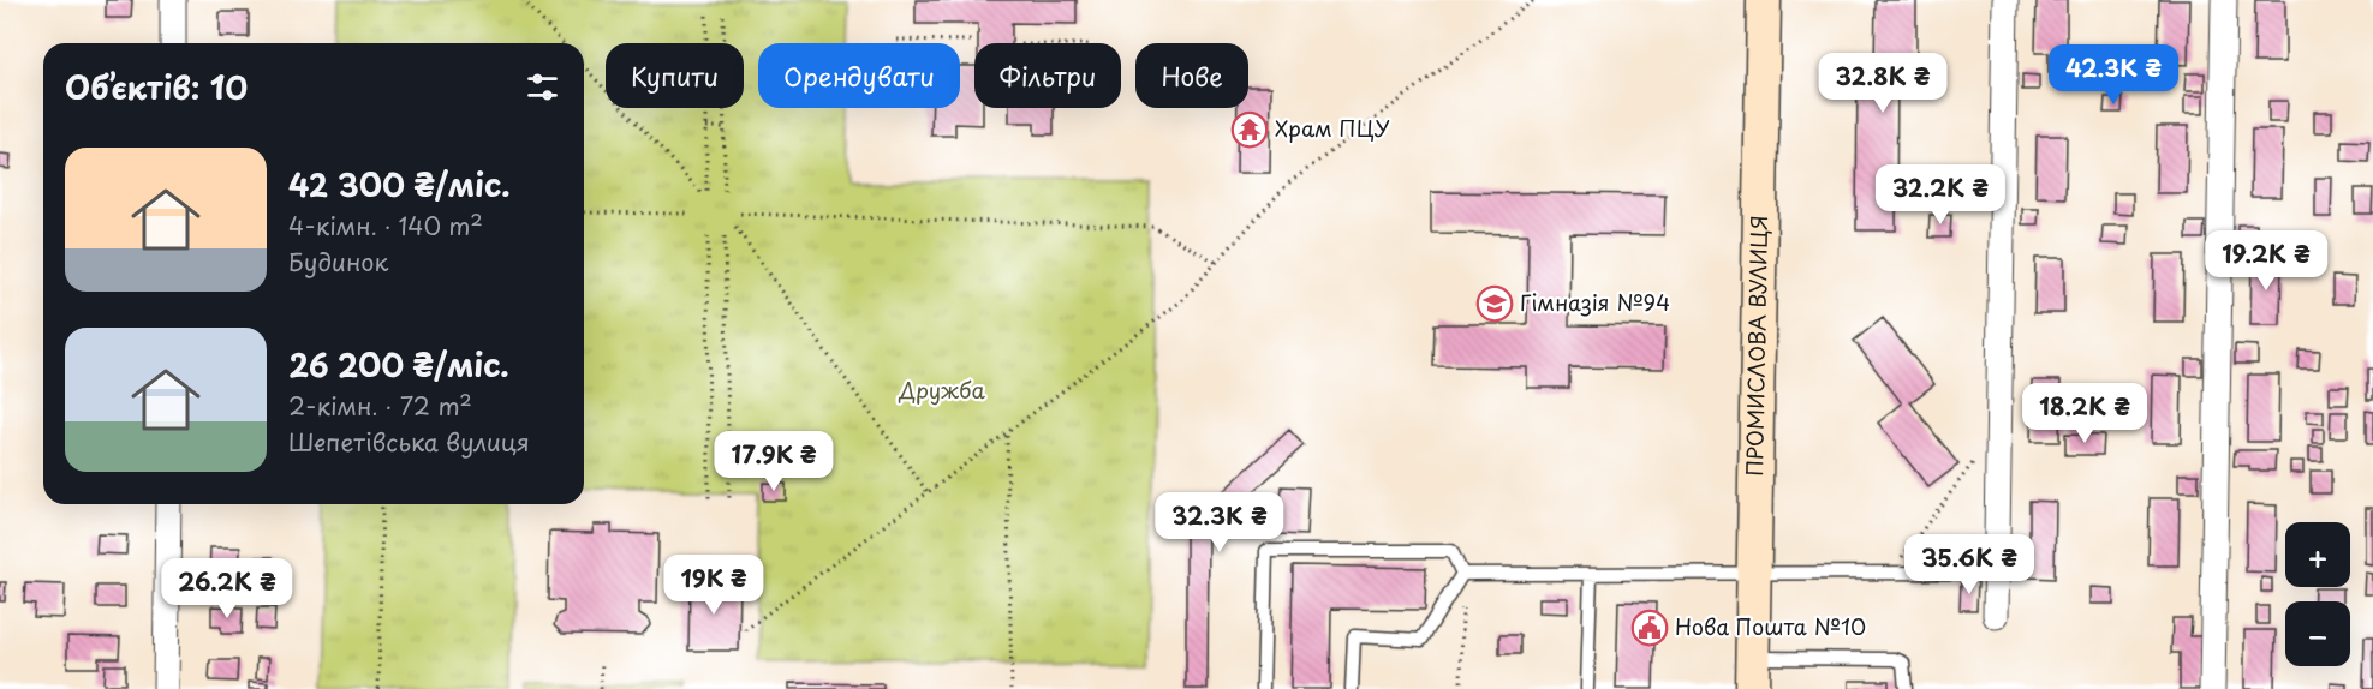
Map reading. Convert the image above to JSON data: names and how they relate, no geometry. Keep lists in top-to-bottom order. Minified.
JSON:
{"streets":{"street":["ПРОМИСЛОВА ВУЛИЦЯ"]},"parks":["Дружба"],"places":{"temple":["Храм ПЦУ"],"school or university":["Гімназія №94"],"public building":["Нова Пошта №10"]},"page":{"chip":["Купити","Орендувати","Фільтри","Нове"],"heading":"Об’єктів: 10","price":["42.3K ₴","32.8K ₴","32.2K ₴","19.2K ₴","18.2K ₴","17.9K ₴","32.3K ₴","35.6K ₴","19K ₴","26.2K ₴"],"list":[{"name":"42 300 ₴/міс.","note":"4-кімн. · 140 m² · Будинок"},{"name":"26 200 ₴/міс.","note":"2-кімн. · 72 m² · Шепетівська вулиця"}],"map_buttons":["+","−"]}}
